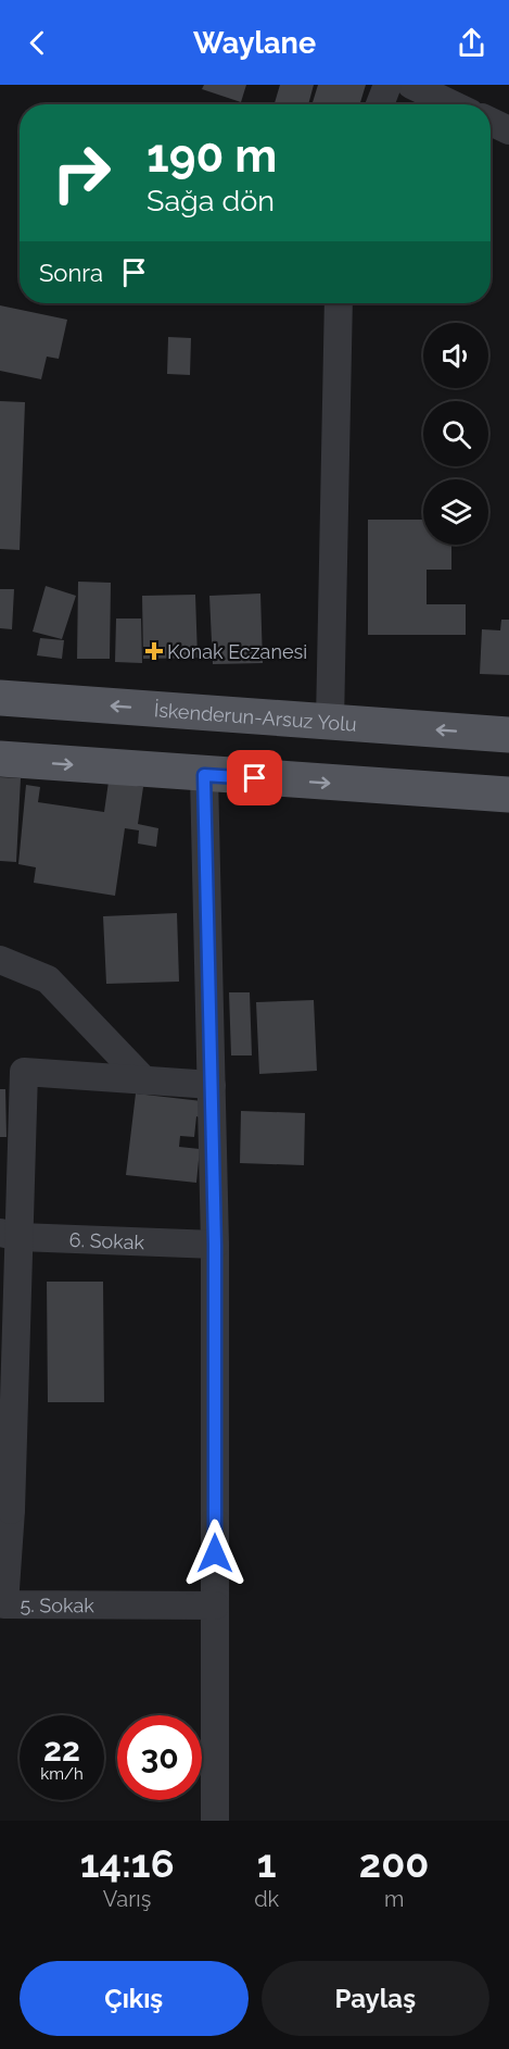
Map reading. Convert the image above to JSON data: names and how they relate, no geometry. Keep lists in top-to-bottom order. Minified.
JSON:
{"streets":{"main road":["İskenderun-Arsuz Yolu"],"street":["6. Sokak","5. Sokak"]},"places":{"health":["Konak Eczanesi"]},"page":{"header":"Waylane","turn":["190 m","Sağa dön"],"then":"Sonra","speed":"22 km/h","limit":"30","eta":["14:16","Varış","1","dk","200","m"],"buttons":["Çıkış","Paylaş"]}}
